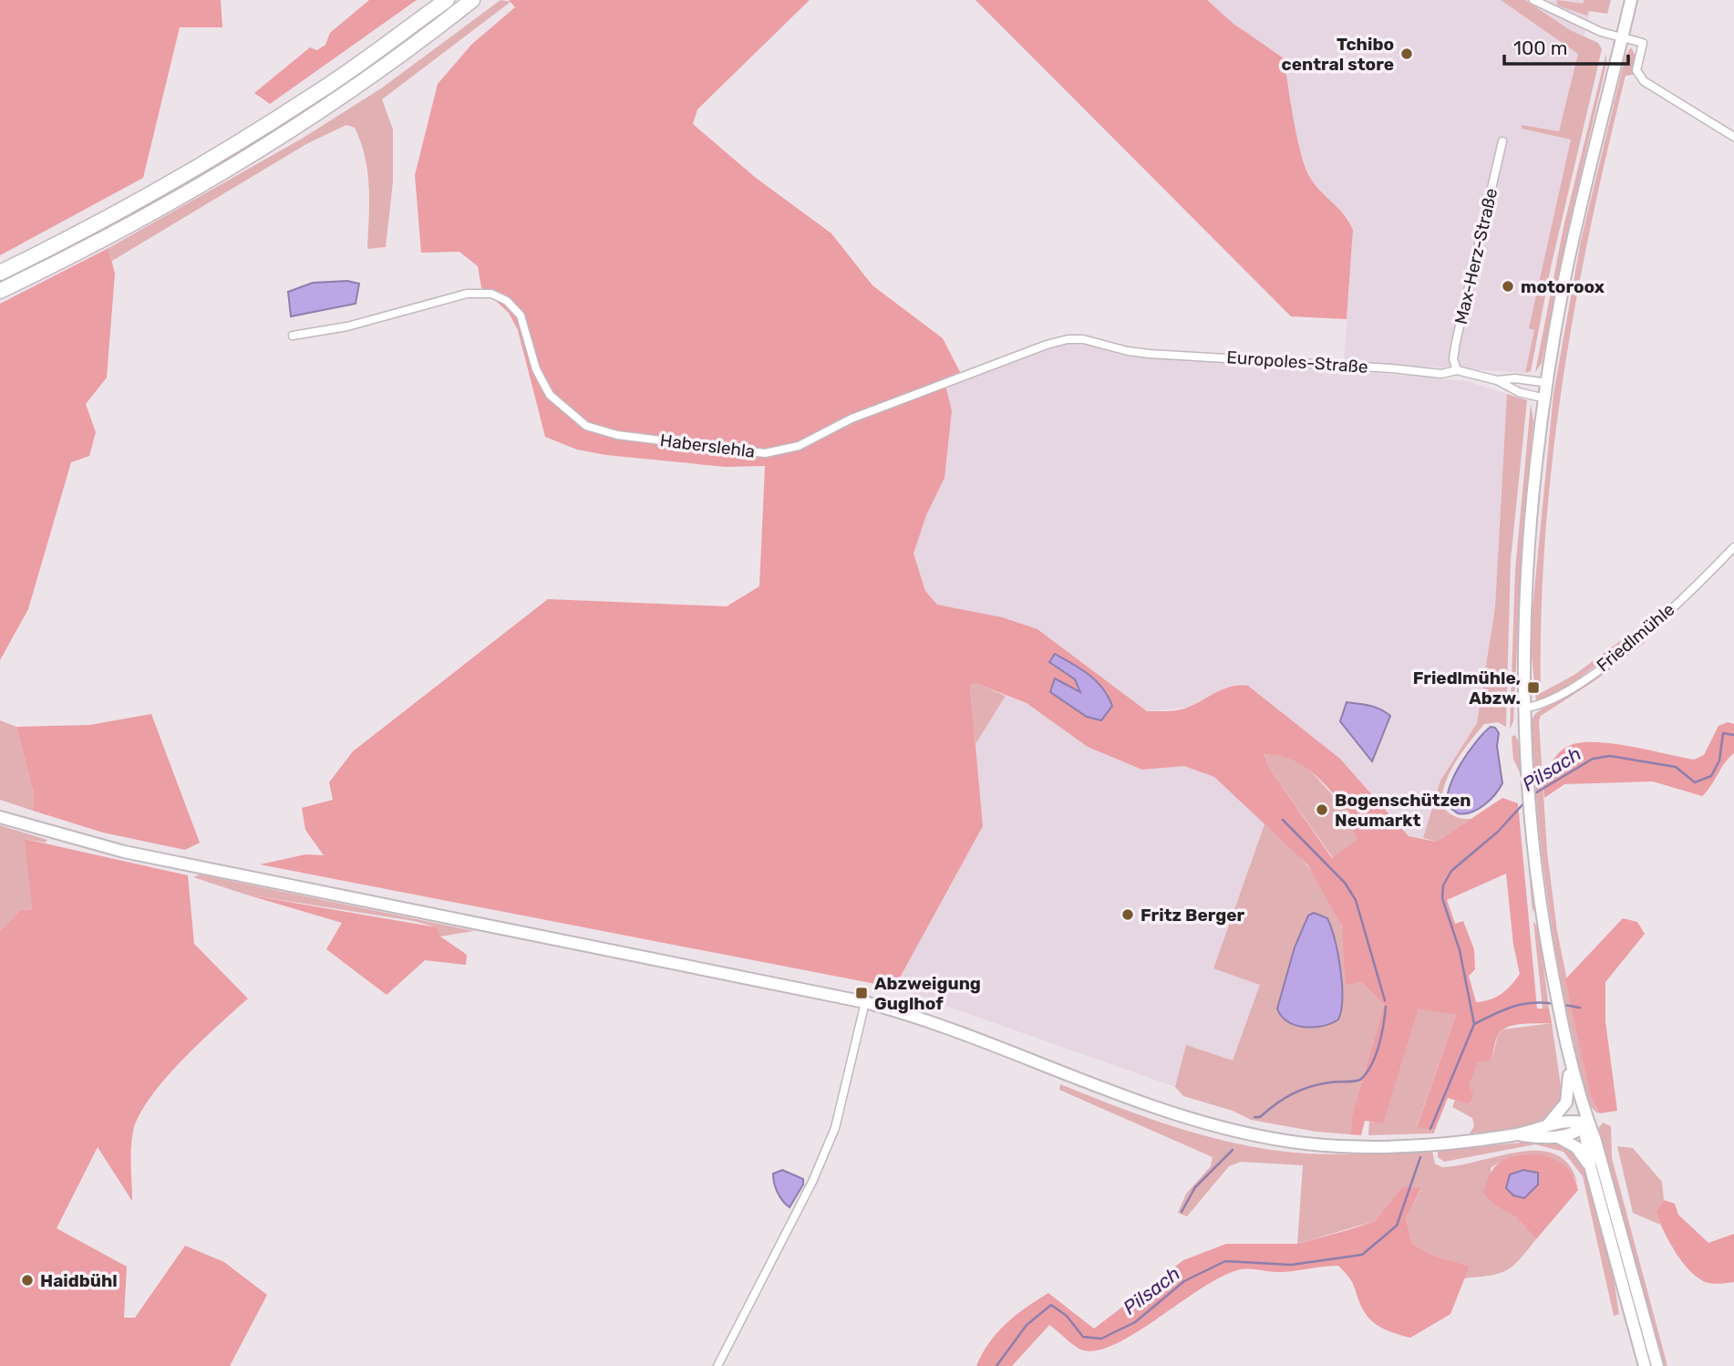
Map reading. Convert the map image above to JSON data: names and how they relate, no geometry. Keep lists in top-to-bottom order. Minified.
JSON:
{"streets":{"street":["Max-Herz-Straße","Europoles-Straße","Haberslehla","Friedlmühle"]},"crossings":[["Max-Herz-Straße","Europoles-Straße"],["Europoles-Straße","Haberslehla"]],"water":["Pilsach"],"places":{"other":["Tchibo central store","motoroox","Bogenschützen Neumarkt","Fritz Berger","Haidbühl"],"transit":["Friedlmühle, Abzw.","Abzweigung Guglhof"]},"scale_bar":"100 m"}
